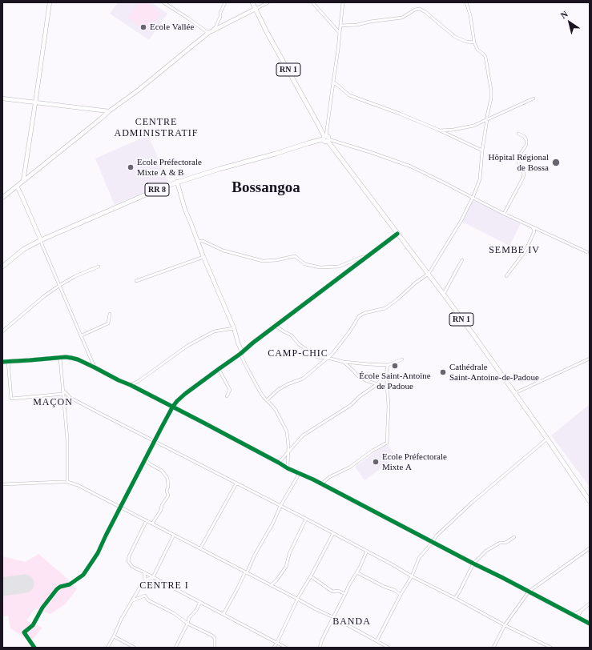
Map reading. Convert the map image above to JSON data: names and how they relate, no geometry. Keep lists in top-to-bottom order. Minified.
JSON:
{"streets":{"main road":["RN 1","RR 8"]},"crossings":[["RN 1","RR 8"]],"districts":["CENTRE ADMINISTRATIF","Bossangoa","SEMBE IV","CAMP-CHIC","MAÇON","CENTRE I","BANDA"],"places":["Ecole Vallée","Hôpital Régional de Bossa","Ecole Préfectorale Mixte A & B","École Saint-Antoine de Padoue","Cathédrale Saint-Antoine-de-Padoue","Ecole Préfectorale Mixte A"],"north":"top left"}
